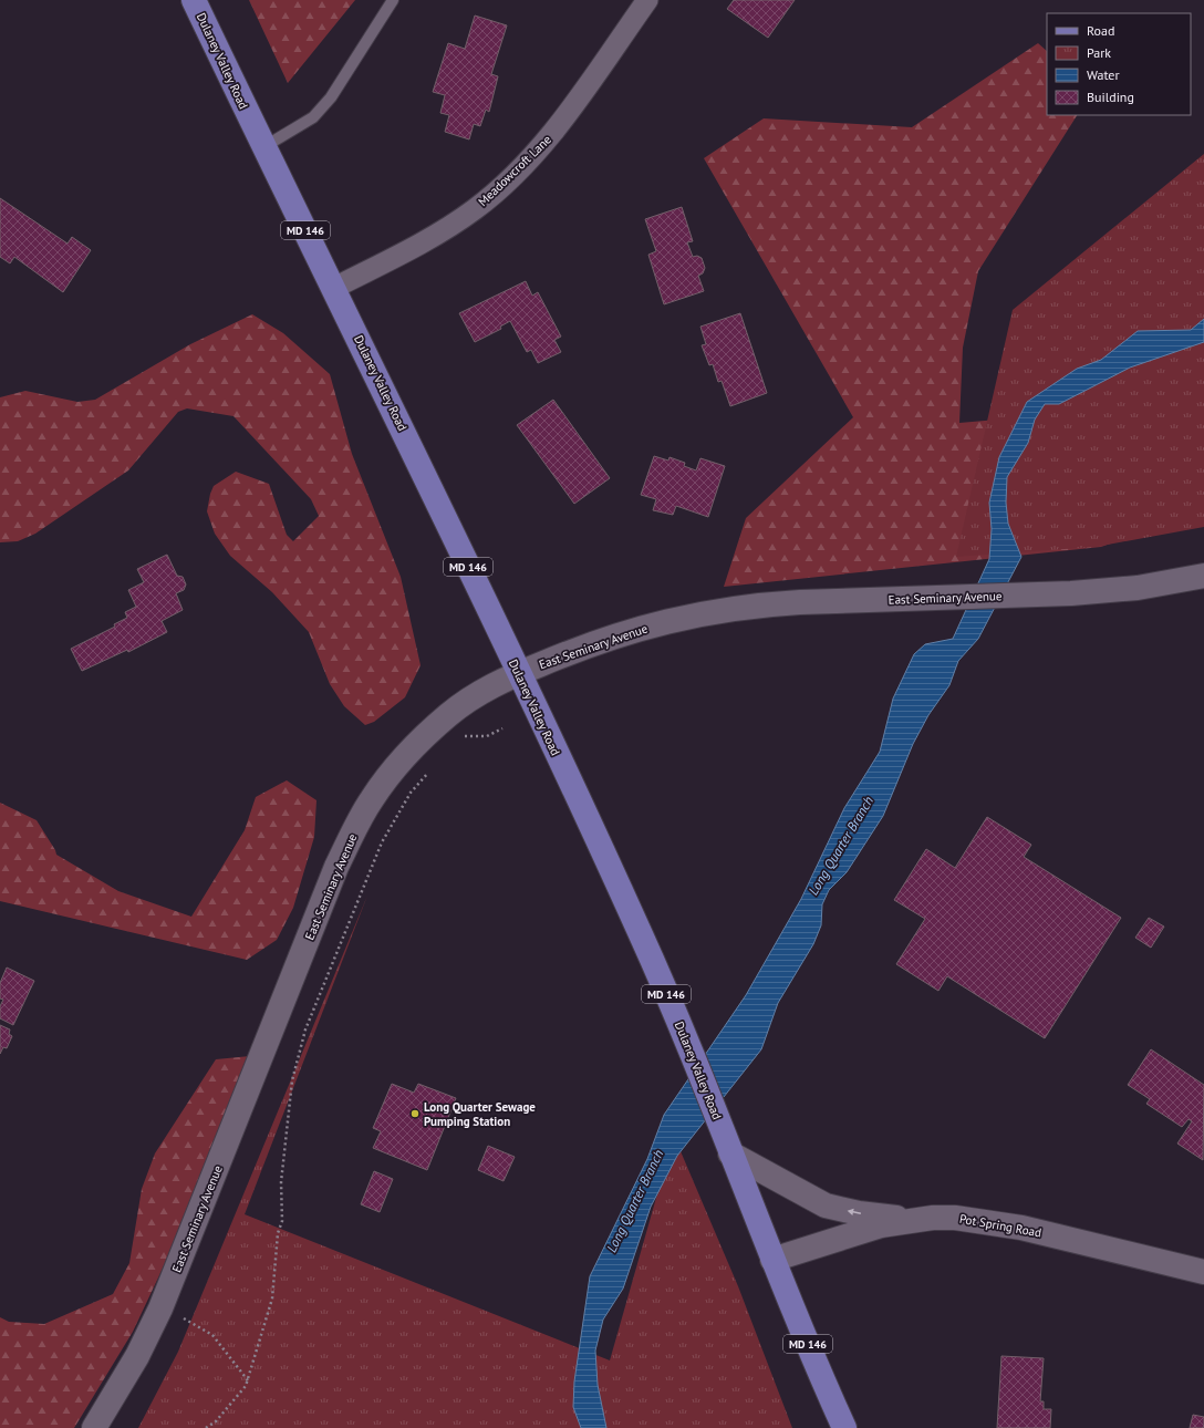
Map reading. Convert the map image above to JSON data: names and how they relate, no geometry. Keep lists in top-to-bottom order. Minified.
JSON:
{"streets":{"main road":["Dulaney Valley Road","MD 146"],"street":["Meadowcroft Lane","East Seminary Avenue","Pot Spring Road"]},"crossings":[["Dulaney Valley Road","Meadowcroft Lane"],["Dulaney Valley Road","East Seminary Avenue"],["Dulaney Valley Road","Pot Spring Road"]],"water":["Long Quarter Branch"],"places":["Long Quarter Sewage Pumping Station"],"legend":["Road","Park","Water","Building"]}
